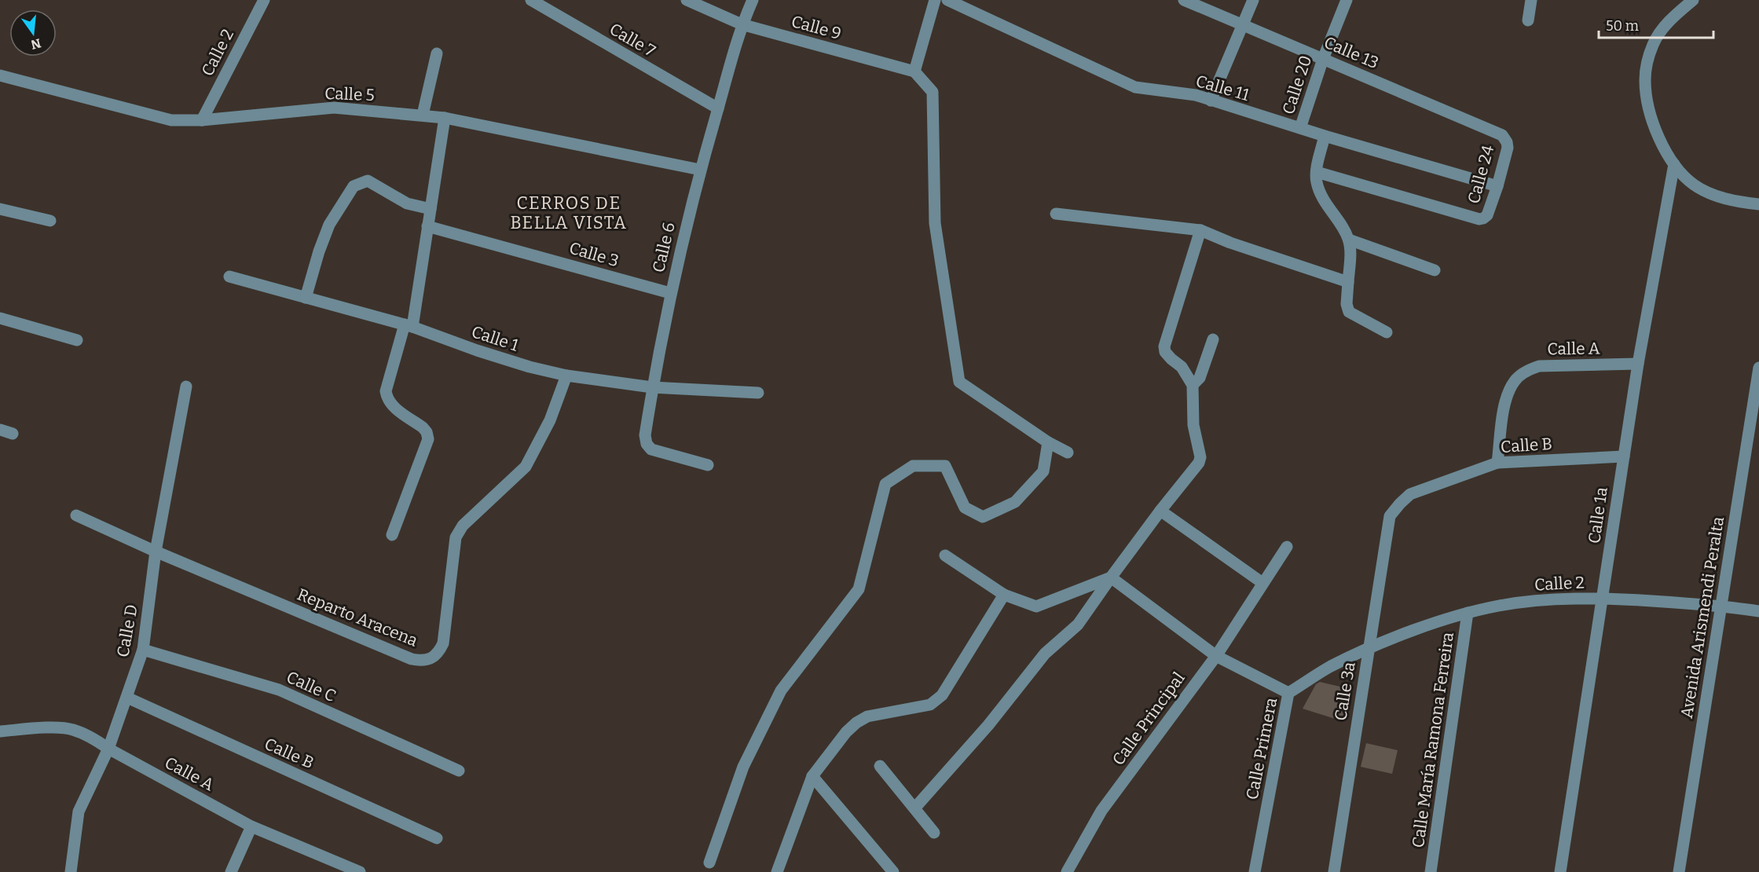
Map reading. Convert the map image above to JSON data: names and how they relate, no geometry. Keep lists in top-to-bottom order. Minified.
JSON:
{"streets":{"street":["Calle 9","Calle 7","Calle 2","Calle 13","Calle 20","Calle 11","Calle 5","Calle 24","Calle 6","Calle 3","Calle 1","Calle A","Calle B","Calle 1a","Reparto Aracena","Avenida Arismendi Peralta","Calle D","Calle C","Calle 3a","Calle Principal","Calle María Ramona Ferreira","Calle Primera"]},"crossings":[["Calle 9","Calle 6"],["Calle 7","Calle 6"],["Calle 2","Calle 5"],["Calle 2","Calle 1a"],["Calle 2","Avenida Arismendi Peralta"],["Calle 2","Calle 3a"],["Calle 2","Calle María Ramona Ferreira"],["Calle 2","Calle Primera"],["Calle 13","Calle 20"],["Calle 13","Calle 24"],["Calle 20","Calle 11"],["Calle 11","Calle 24"],["Calle 5","Calle 6"],["Calle 6","Calle 3"],["Calle 6","Calle 1"],["Calle 1","Reparto Aracena"],["Calle A","Calle B"],["Calle A","Calle 1a"],["Calle A","Calle D"],["Calle B","Calle 1a"],["Calle B","Calle D"],["Calle B","Calle 3a"],["Reparto Aracena","Calle D"],["Calle D","Calle C"],["Calle 3a","Calle Primera"]],"districts":["CERROS DE BELLA VISTA"],"scale_bar":"50 m","north":"bottom"}
